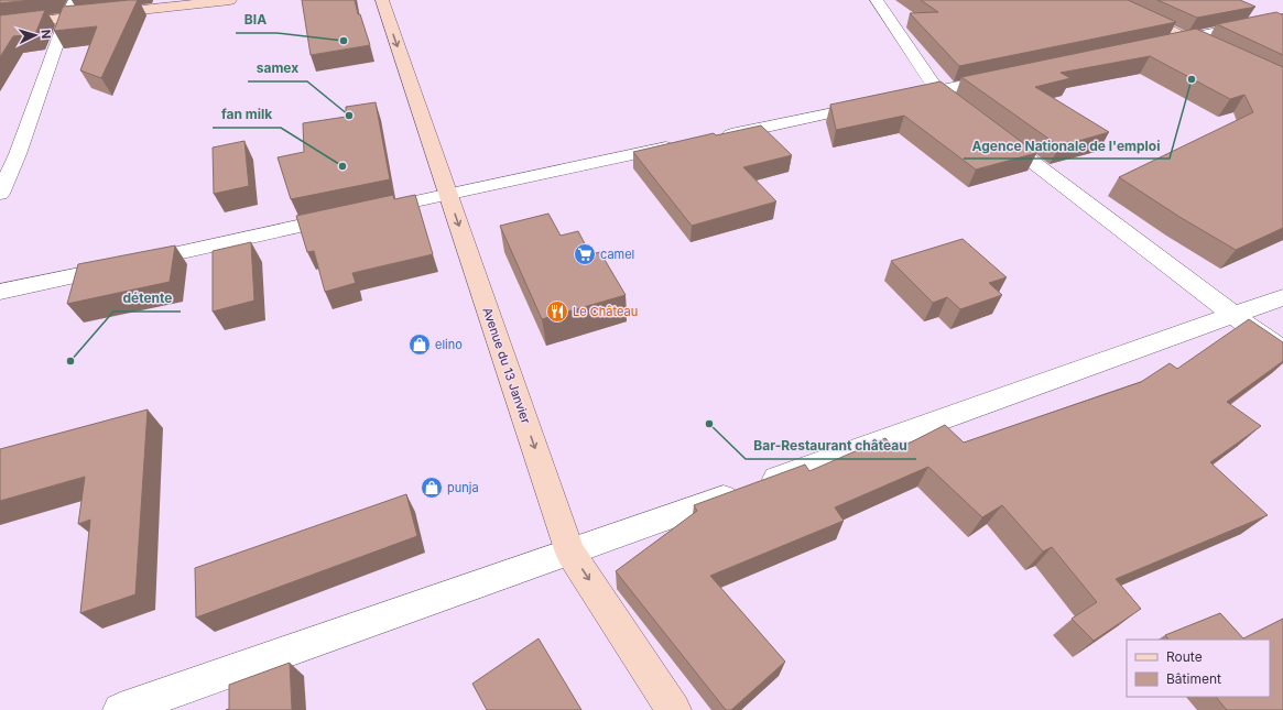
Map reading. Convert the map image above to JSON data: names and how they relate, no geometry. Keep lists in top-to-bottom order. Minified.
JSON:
{"streets":{"main road":["Avenue du 13 Janvier"]},"one_way":["Avenue du 13 Janvier"],"places":{"other":["BIA","Agence Nationale de l'emploi","samex","fan milk","détente","Bar-Restaurant château"],"supermarket":["camel"],"restaurant":["Le Château"],"shop":["elino","punja"]},"legend":["Route","Bâtiment"],"north":"right"}
